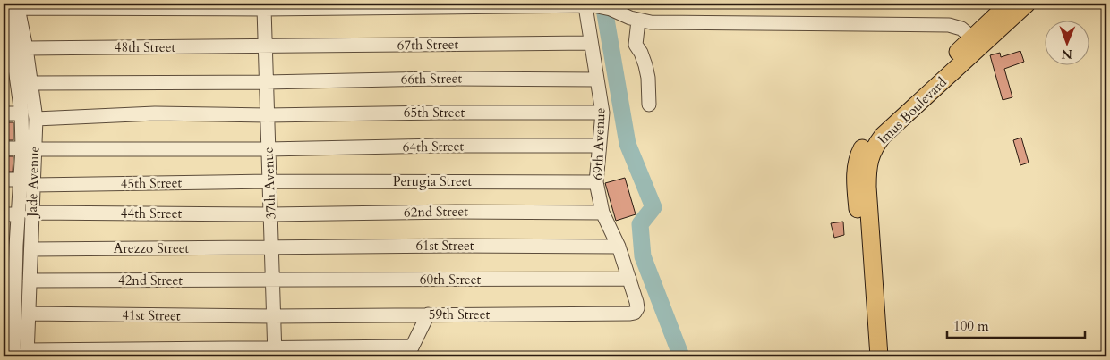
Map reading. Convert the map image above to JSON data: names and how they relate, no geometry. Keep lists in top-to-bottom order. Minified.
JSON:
{"streets":{"main road":["Imus Boulevard"],"street":["67th Street","48th Street","66th Street","65th Street","69th Avenue","64th Street","Jade Avenue","Perugia Street","45th Street","37th Avenue","62nd Street","44th Street","61st Street","Arezzo Street","60th Street","42nd Street","59th Street","41st Street"]},"crossings":[["67th Street","48th Street"],["67th Street","69th Avenue"],["67th Street","37th Avenue"],["48th Street","Jade Avenue"],["48th Street","37th Avenue"],["66th Street","69th Avenue"],["66th Street","37th Avenue"],["65th Street","69th Avenue"],["65th Street","Jade Avenue"],["65th Street","37th Avenue"],["69th Avenue","64th Street"],["69th Avenue","Perugia Street"],["69th Avenue","62nd Street"],["69th Avenue","61st Street"],["69th Avenue","60th Street"],["69th Avenue","59th Street"],["64th Street","Jade Avenue"],["64th Street","37th Avenue"],["Jade Avenue","45th Street"],["Jade Avenue","44th Street"],["Jade Avenue","Arezzo Street"],["Jade Avenue","42nd Street"],["Jade Avenue","41st Street"],["Perugia Street","45th Street"],["Perugia Street","37th Avenue"],["45th Street","37th Avenue"],["37th Avenue","62nd Street"],["37th Avenue","44th Street"],["37th Avenue","61st Street"],["37th Avenue","Arezzo Street"],["37th Avenue","60th Street"],["37th Avenue","42nd Street"],["37th Avenue","59th Street"],["37th Avenue","41st Street"],["62nd Street","44th Street"],["61st Street","Arezzo Street"],["60th Street","42nd Street"],["59th Street","41st Street"]],"scale_bar":"100 m","north":"bottom"}
